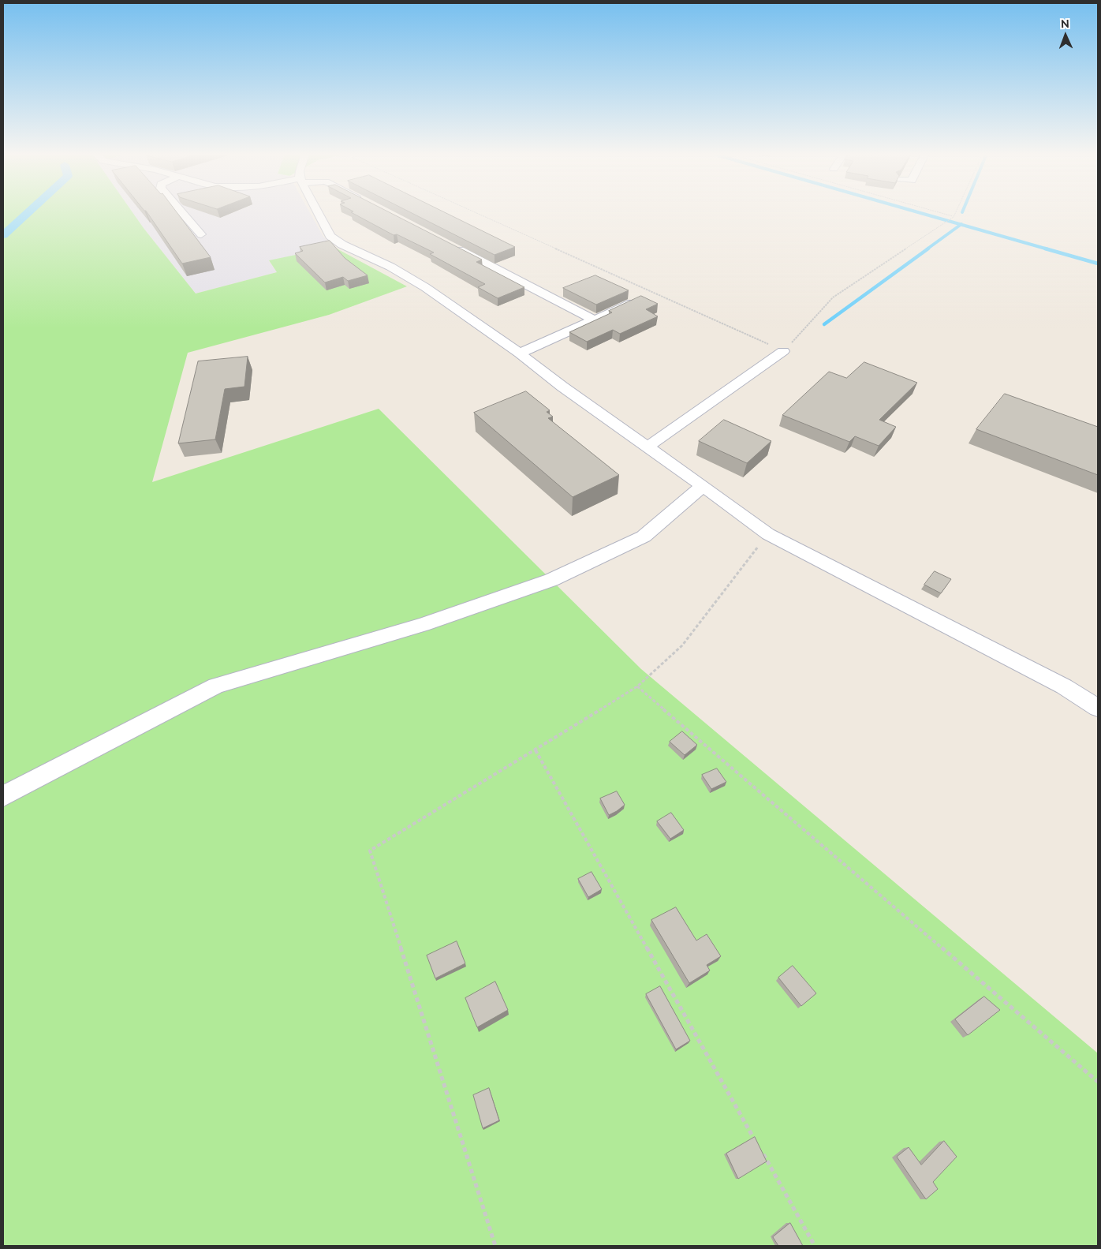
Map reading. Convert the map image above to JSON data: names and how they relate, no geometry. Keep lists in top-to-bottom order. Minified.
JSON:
{"north":"top"}
